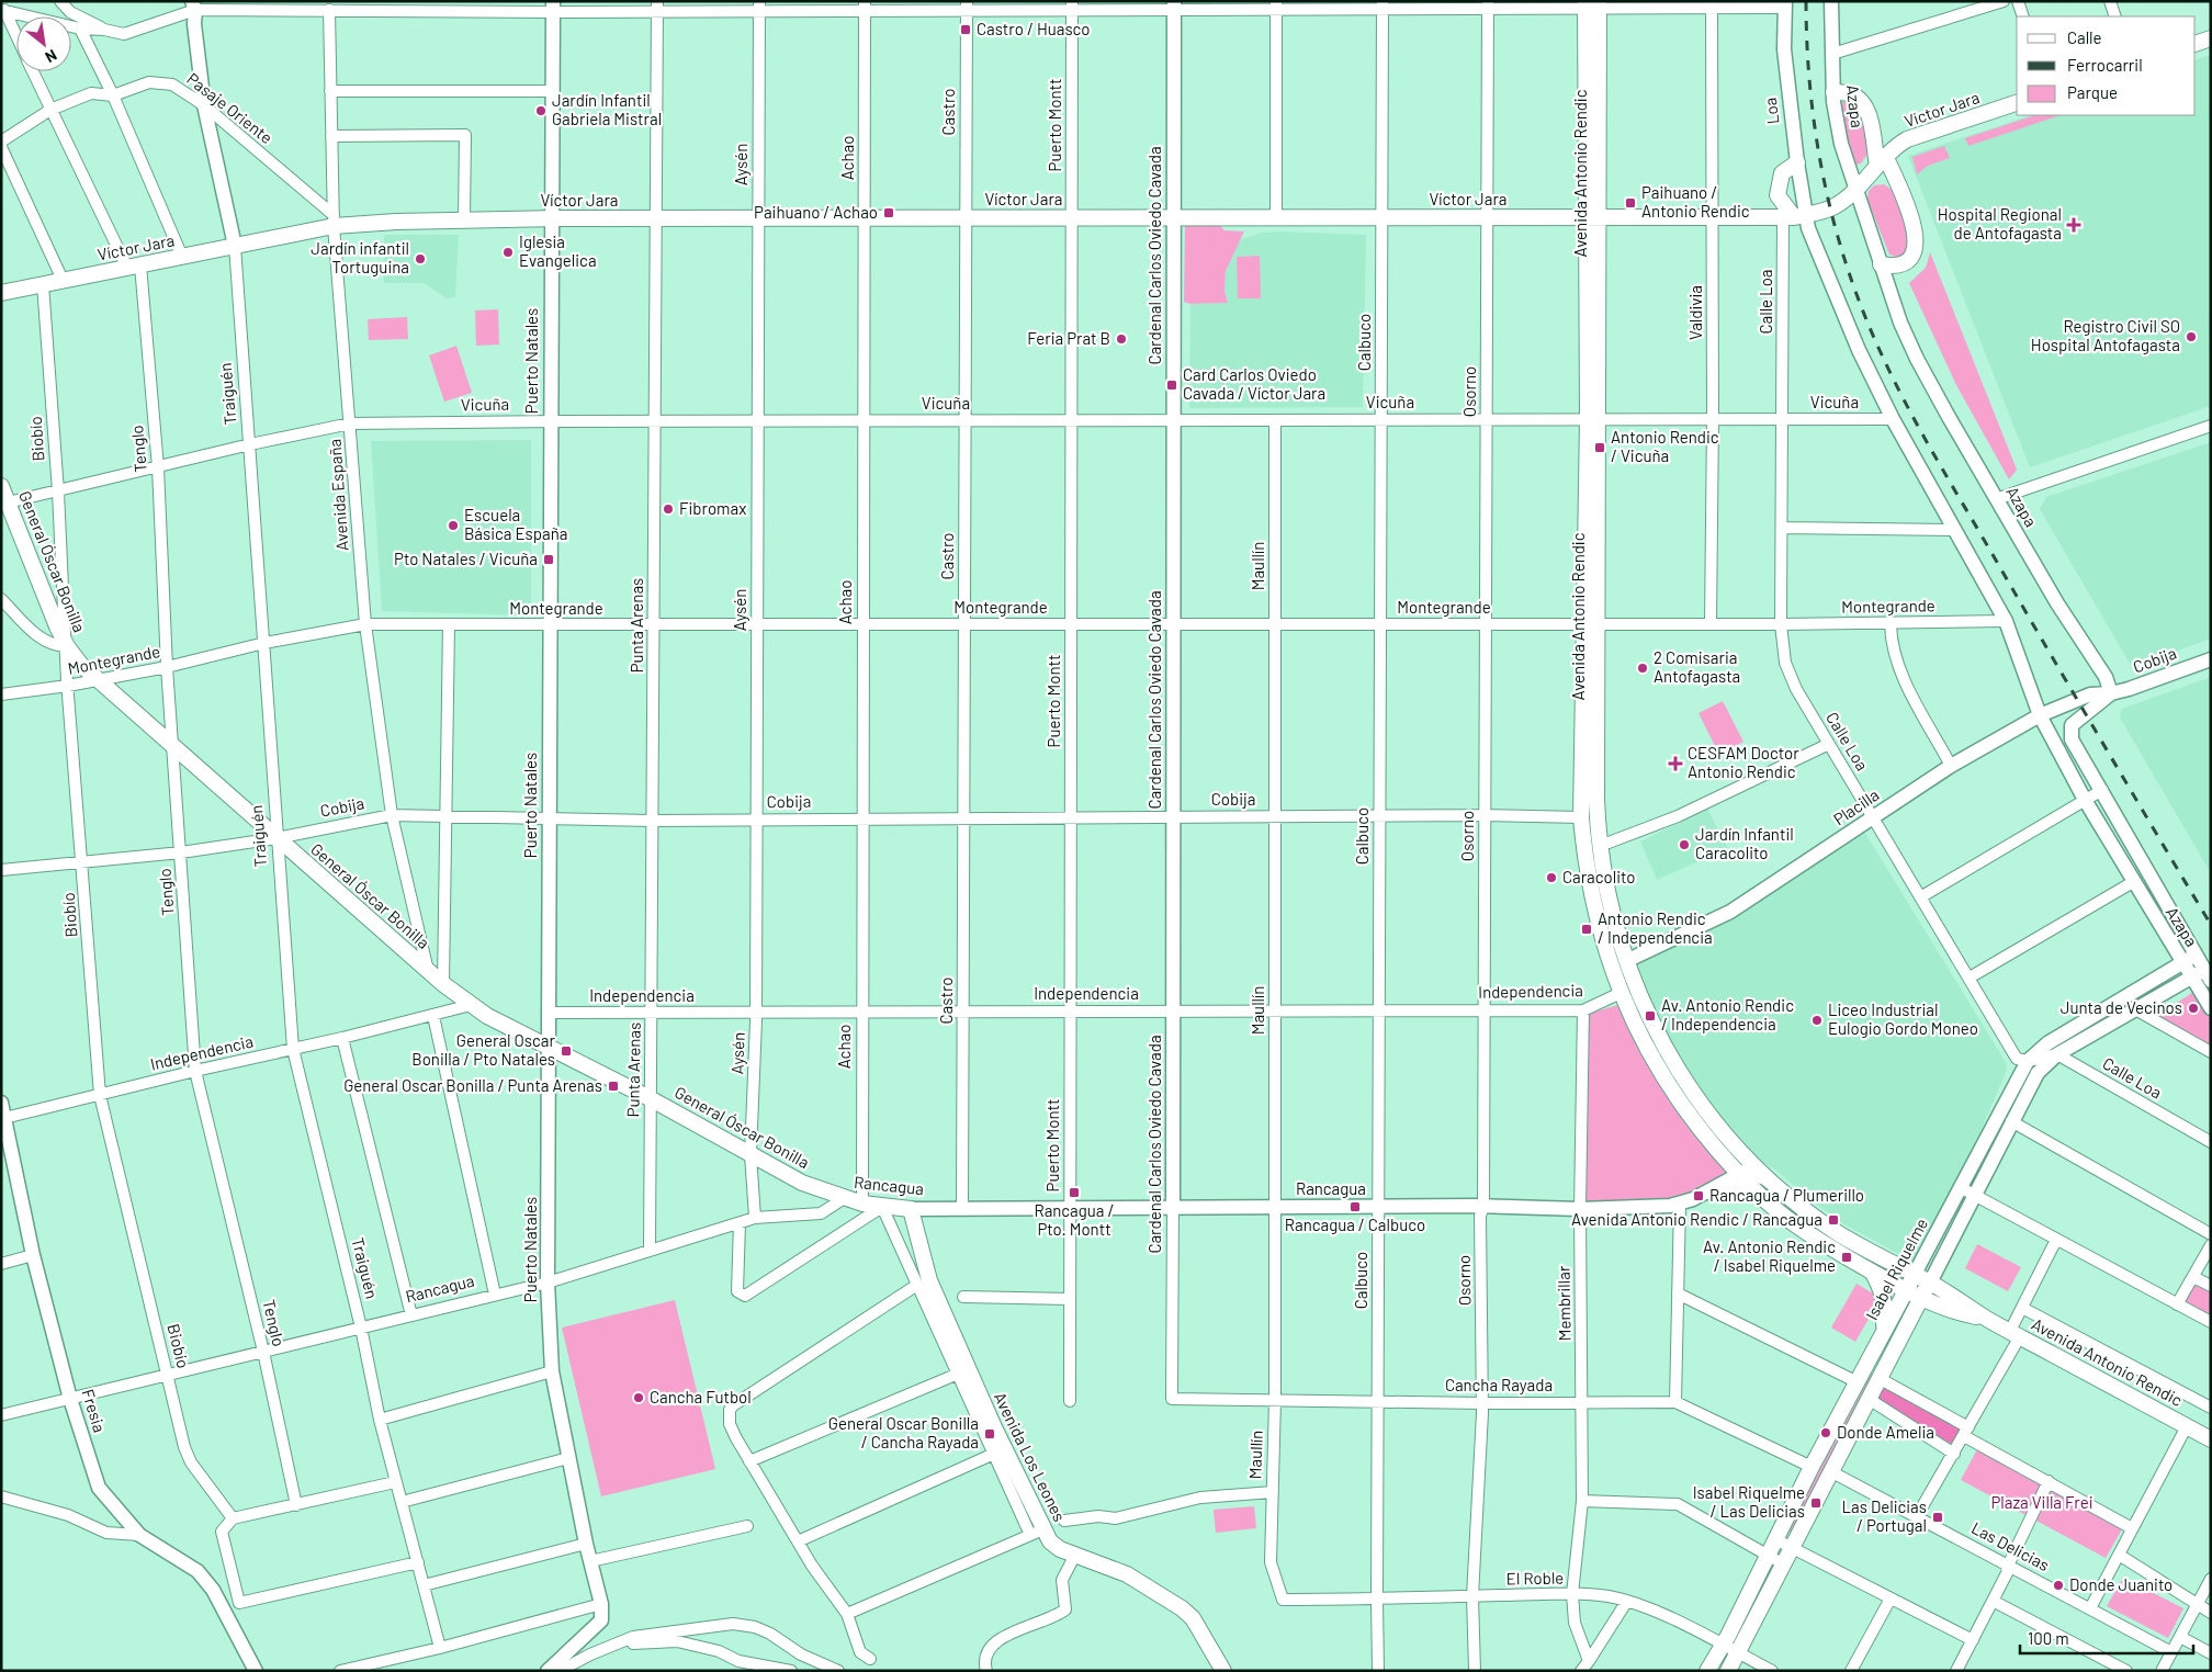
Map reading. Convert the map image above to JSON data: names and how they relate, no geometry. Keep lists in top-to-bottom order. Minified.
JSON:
{"streets":{"main road":["Víctor Jara","Avenida Antonio Rendic","General Óscar Bonilla","Rancagua","Isabel Riquelme","Avenida Los Leones"],"street":["Azapa","Pasaje Oriente","Loa","Castro","Puerto Montt","Achao","Aysén","Cardenal Carlos Oviedo Cavada","Calle Loa","Valdivia","Calbuco","Puerto Natales","Osorno","Traiguén","Vicuña","Biobío","Tenglo","Avenida España","Maullín","Montegrande","Punta Arenas","Cobija","Placilla","Independencia","Membrillar","Cancha Rayada","Fresia","Las Delicias","El Roble"]},"crossings":[["Azapa","Víctor Jara"],["Azapa","Loa"],["Azapa","Calle Loa"],["Azapa","Vicuña"],["Azapa","Montegrande"],["Azapa","Cobija"],["Azapa","Placilla"],["Azapa","Isabel Riquelme"],["Pasaje Oriente","Víctor Jara"],["Pasaje Oriente","Traiguén"],["Pasaje Oriente","Tenglo"],["Pasaje Oriente","Avenida España"],["Víctor Jara","Loa"],["Víctor Jara","Castro"],["Víctor Jara","Puerto Montt"],["Víctor Jara","Achao"],["Víctor Jara","Aysén"],["Víctor Jara","Avenida Antonio Rendic"],["Víctor Jara","Cardenal Carlos Oviedo Cavada"],["Víctor Jara","Calle Loa"],["Víctor Jara","Valdivia"],["Víctor Jara","Calbuco"],["Víctor Jara","Puerto Natales"],["Víctor Jara","Osorno"],["Víctor Jara","Traiguén"],["Víctor Jara","Biobío"],["Víctor Jara","Tenglo"],["Víctor Jara","Avenida España"],["Víctor Jara","Punta Arenas"],["Loa","Calle Loa"],["Castro","Vicuña"],["Castro","Montegrande"],["Castro","Cobija"],["Castro","Independencia"],["Castro","Rancagua"],["Puerto Montt","Vicuña"],["Puerto Montt","Montegrande"],["Puerto Montt","Cobija"],["Puerto Montt","Independencia"],["Puerto Montt","Rancagua"],["Achao","Vicuña"],["Achao","Montegrande"],["Achao","Cobija"],["Achao","Independencia"],["Achao","Rancagua"],["Aysén","Vicuña"],["Aysén","General Óscar Bonilla"],["Aysén","Montegrande"],["Aysén","Cobija"],["Aysén","Independencia"],["Aysén","Rancagua"],["Avenida Antonio Rendic","Vicuña"],["Avenida Antonio Rendic","Montegrande"],["Avenida Antonio Rendic","Cobija"],["Avenida Antonio Rendic","Placilla"],["Avenida Antonio Rendic","Independencia"],["Avenida Antonio Rendic","Rancagua"],["Avenida Antonio Rendic","Isabel Riquelme"],["Cardenal Carlos Oviedo Cavada","Vicuña"],["Cardenal Carlos Oviedo Cavada","Montegrande"],["Cardenal Carlos Oviedo Cavada","Cobija"],["Cardenal Carlos Oviedo Cavada","Independencia"],["Cardenal Carlos Oviedo Cavada","Rancagua"],["Cardenal Carlos Oviedo Cavada","Cancha Rayada"],["Calle Loa","Vicuña"],["Calle Loa","Montegrande"],["Calle Loa","Placilla"],["Calle Loa","Isabel Riquelme"],["Valdivia","Vicuña"],["Valdivia","Montegrande"],["Calbuco","Vicuña"],["Calbuco","Montegrande"],["Calbuco","Cobija"],["Calbuco","Independencia"],["Calbuco","Rancagua"],["Calbuco","Cancha Rayada"],["Calbuco","El Roble"],["Puerto Natales","Vicuña"],["Puerto Natales","General Óscar Bonilla"],["Puerto Natales","Montegrande"],["Puerto Natales","Cobija"],["Puerto Natales","Independencia"],["Puerto Natales","Rancagua"],["Osorno","Vicuña"],["Osorno","Montegrande"],["Osorno","Cobija"],["Osorno","Independencia"],["Osorno","Rancagua"],["Osorno","Cancha Rayada"],["Osorno","El Roble"],["Traiguén","Vicuña"],["Traiguén","General Óscar Bonilla"],["Traiguén","Montegrande"],["Traiguén","Cobija"],["Traiguén","Independencia"],["Traiguén","Rancagua"],["Vicuña","Biobío"],["Vicuña","Tenglo"],["Vicuña","Avenida España"],["Vicuña","General Óscar Bonilla"],["Vicuña","Maullín"],["Vicuña","Punta Arenas"],["Biobío","General Óscar Bonilla"],["Biobío","Montegrande"],["Biobío","Cobija"],["Biobío","Independencia"],["Biobío","Rancagua"],["Tenglo","General Óscar Bonilla"],["Tenglo","Montegrande"],["Tenglo","Cobija"],["Tenglo","Independencia"],["Tenglo","Rancagua"],["Avenida España","General Óscar Bonilla"],["Avenida España","Montegrande"],["Avenida España","Cobija"],["General Óscar Bonilla","Montegrande"],["General Óscar Bonilla","Punta Arenas"],["General Óscar Bonilla","Cobija"],["General Óscar Bonilla","Independencia"],["General Óscar Bonilla","Rancagua"],["Maullín","Montegrande"],["Maullín","Cobija"],["Maullín","Independencia"],["Maullín","Rancagua"],["Maullín","Cancha Rayada"],["Maullín","El Roble"],["Montegrande","Punta Arenas"],["Punta Arenas","Cobija"],["Punta Arenas","Independencia"],["Punta Arenas","Rancagua"],["Cobija","Placilla"],["Independencia","Membrillar"],["Independencia","Fresia"],["Rancagua","Membrillar"],["Rancagua","Fresia"],["Rancagua","Avenida Los Leones"],["Isabel Riquelme","Cancha Rayada"],["Isabel Riquelme","Las Delicias"],["Isabel Riquelme","El Roble"],["Membrillar","Cancha Rayada"],["Membrillar","El Roble"]],"parks":["Plaza Villa Frei"],"places":{"transit":["Castro / Huasco","Paihuano / Antonio Rendic","Paihuano / Achao","Card Carlos Oviedo Cavada / Víctor Jara","Antonio Rendic / Vicuña","Pto Natales / Vicuña","Antonio Rendic / Independencia","Av. Antonio Rendic / Independencia","General Oscar Bonilla / Pto Natales","General Oscar Bonilla / Punta Arenas","Rancagua / Pto. Montt","Rancagua / Plumerillo","Rancagua / Calbuco","Avenida Antonio Rendic / Rancagua","Av. Antonio Rendic / Isabel Riquelme","General Oscar Bonilla / Cancha Rayada","Isabel Riquelme / Las Delicias","Las Delicias / Portugal"],"other":["Jardín Infantil Gabriela Mistral","Iglesia Evangelica","Jardín infantil Tortuguina","Registro Civil SO Hospital Antofagasta","Feria Prat B","Fibromax","Escuela Básica España","2 Comisaria Antofagasta","Jardín Infantil Caracolito","Caracolito","Junta de Vecinos","Liceo Industrial Eulogio Gordo Moneo","Cancha Futbol","Donde Amelia","Donde Juanito"],"health":["Hospital Regional de Antofagasta","CESFAM Doctor Antonio Rendic"]},"legend":["Calle","Ferrocarril","Parque"],"scale_bar":"100 m","north":"bottom right"}
